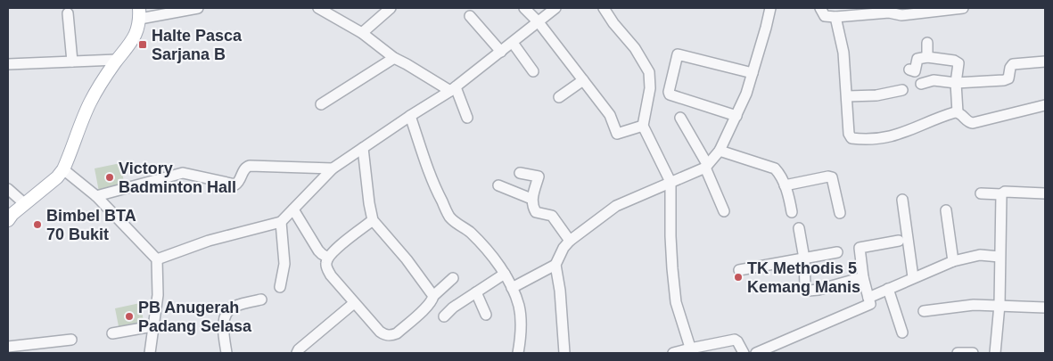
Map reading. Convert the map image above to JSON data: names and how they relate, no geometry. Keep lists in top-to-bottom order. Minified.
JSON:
{"places":{"transit":["Halte Pasca Sarjana B"],"other":["Victory Badminton Hall","Bimbel BTA 70 Bukit","TK Methodis 5 Kemang Manis","PB Anugerah Padang Selasa"]}}
